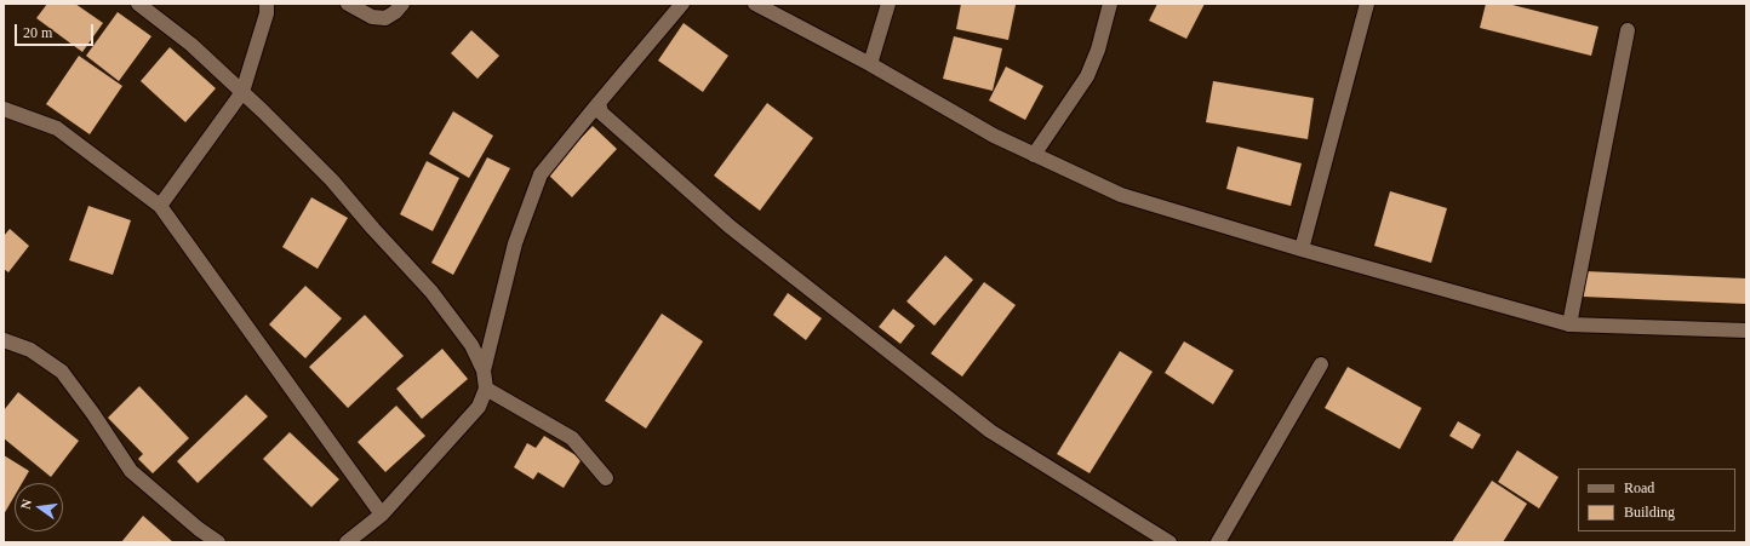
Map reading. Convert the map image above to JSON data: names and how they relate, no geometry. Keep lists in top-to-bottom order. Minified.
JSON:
{"legend":["Road","Building"],"scale_bar":"20 m","north":"left"}
